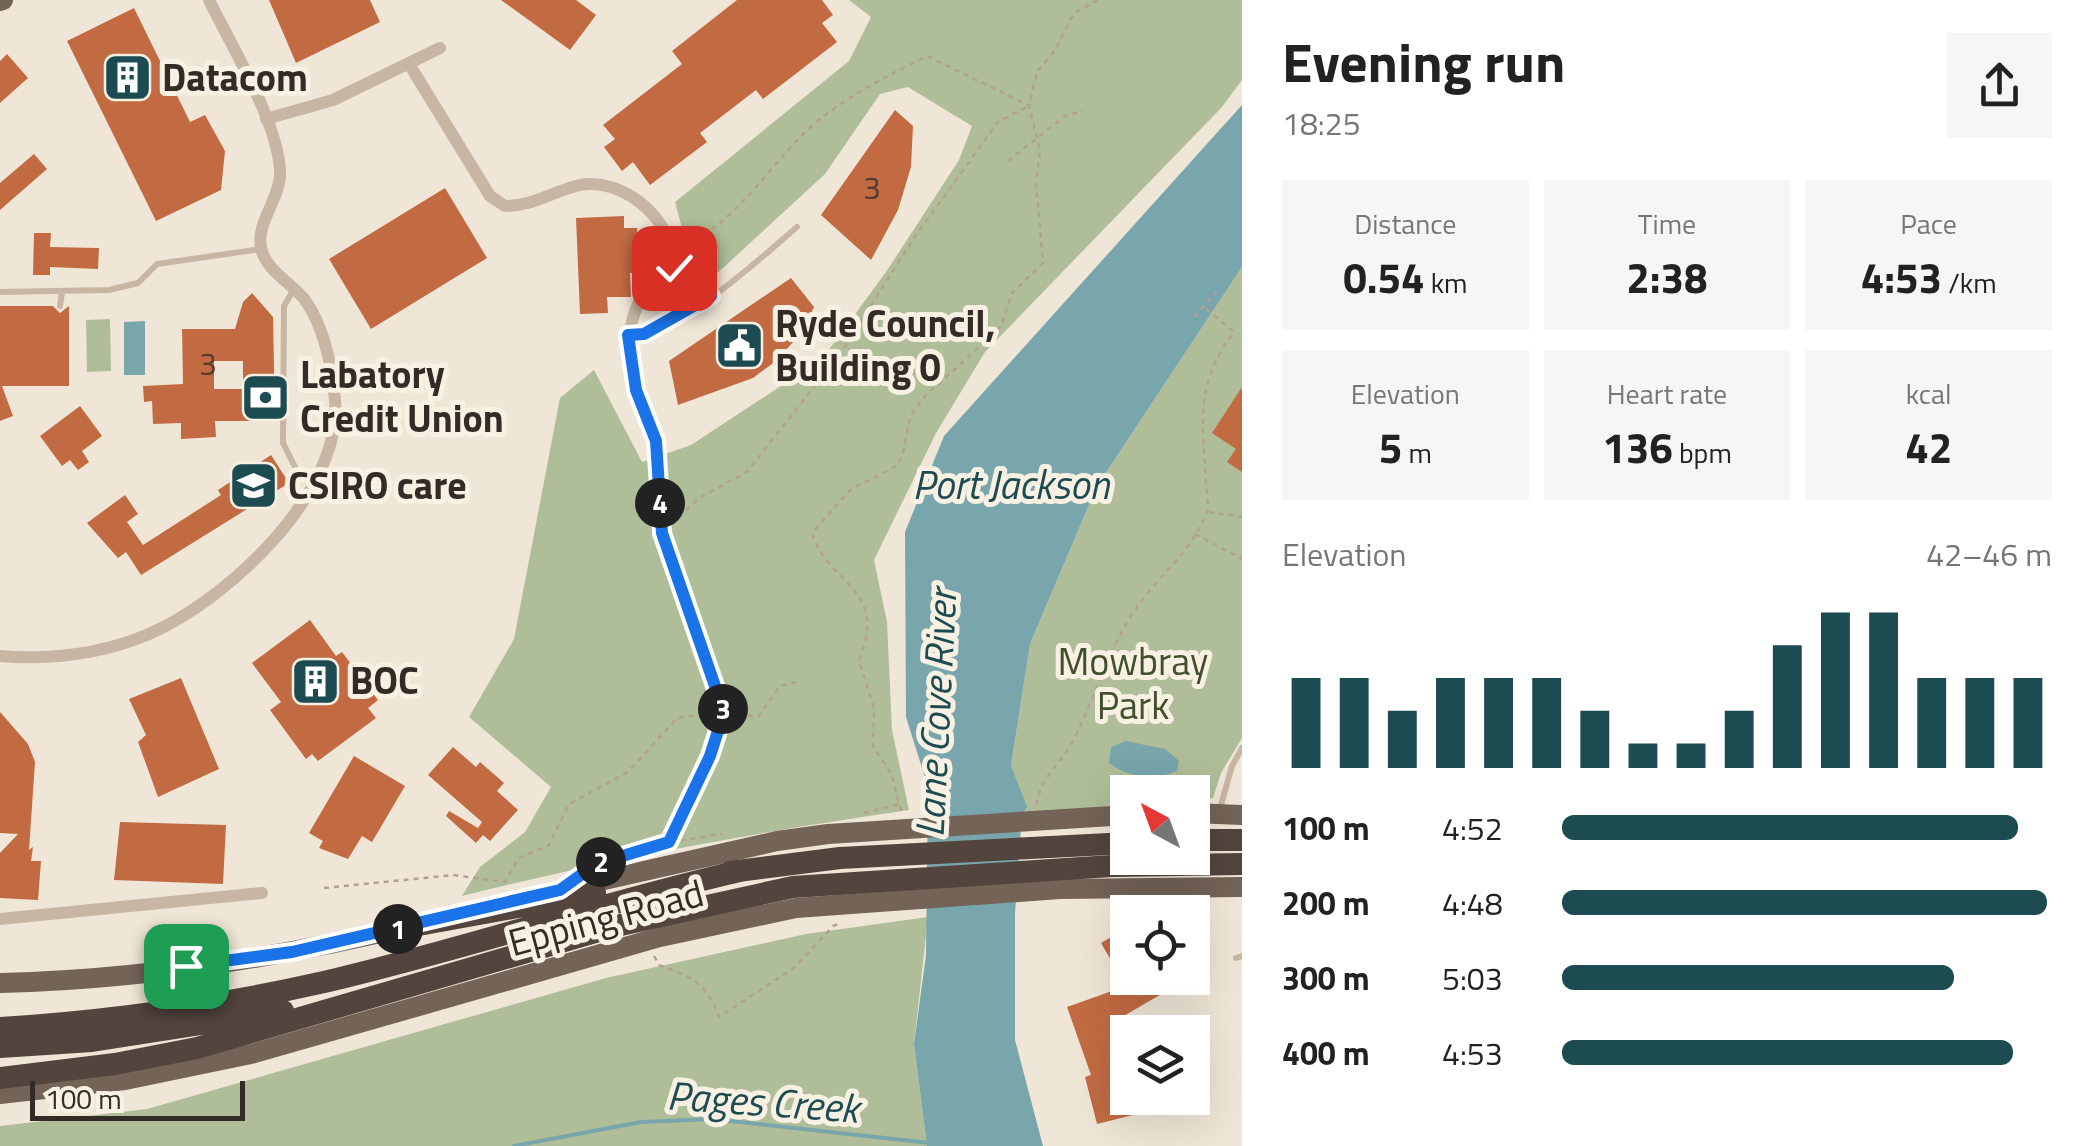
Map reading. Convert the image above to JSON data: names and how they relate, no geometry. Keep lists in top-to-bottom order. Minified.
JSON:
{"streets":{"main road":["Epping Road"]},"water":["Port Jackson","Lane Cove River","Pages Creek"],"parks":["Mowbray Park"],"places":{"building":["Datacom","BOC"],"public building":["Ryde Council, Building 0"],"bank":["Labatory Credit Union"],"school or university":["CSIRO care"]},"house_numbers":["3","3"],"scale_bar":"100 m","north":"top left","page":{"heading":["Evening run","18:25"],"stats":[["Distance","0.54 km"],["Time","2:38"],["Pace","4:53 /km"],["Elevation","5 m"],["Heart rate","136 bpm"],["kcal","42"]],"pins":["4","3","2","1"],"chart":["Elevation","42–46 m"],"list":[{"name":"100 m","note":"4:52"},{"name":"200 m","note":"4:48"},{"name":"300 m","note":"5:03"},{"name":"400 m","note":"4:53"}],"scale":"100 m"}}
